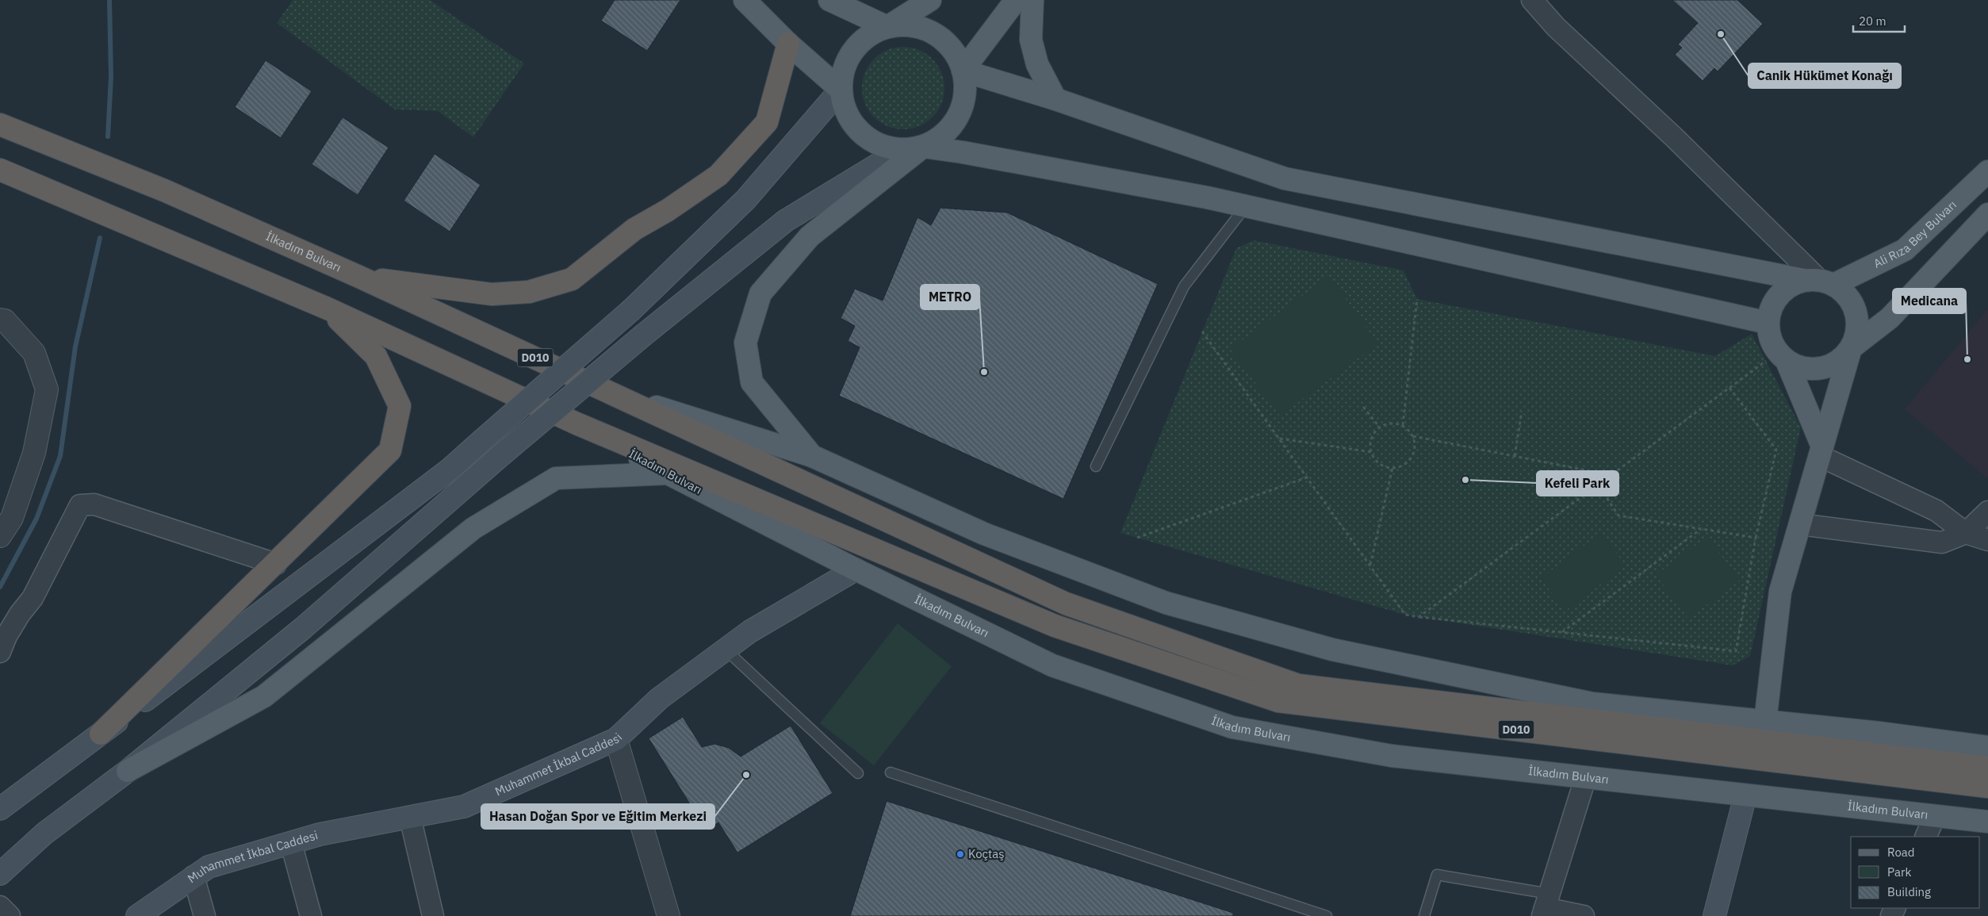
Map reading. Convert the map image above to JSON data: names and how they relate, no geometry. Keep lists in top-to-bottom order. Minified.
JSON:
{"streets":{"highway":["İlkadım Bulvarı","D010"],"main road":["Ali Rıza Bey Bulvarı","Muhammet İkbal Caddesi"]},"crossings":[["İlkadım Bulvarı","Muhammet İkbal Caddesi"]],"places":["Canik Hükümet Konağı","Medicana","METRO","Kefeli Park","Hasan Doğan Spor ve Eğitim Merkezi","Koçtaş"],"legend":["Road","Park","Building"],"scale_bar":"20 m"}
